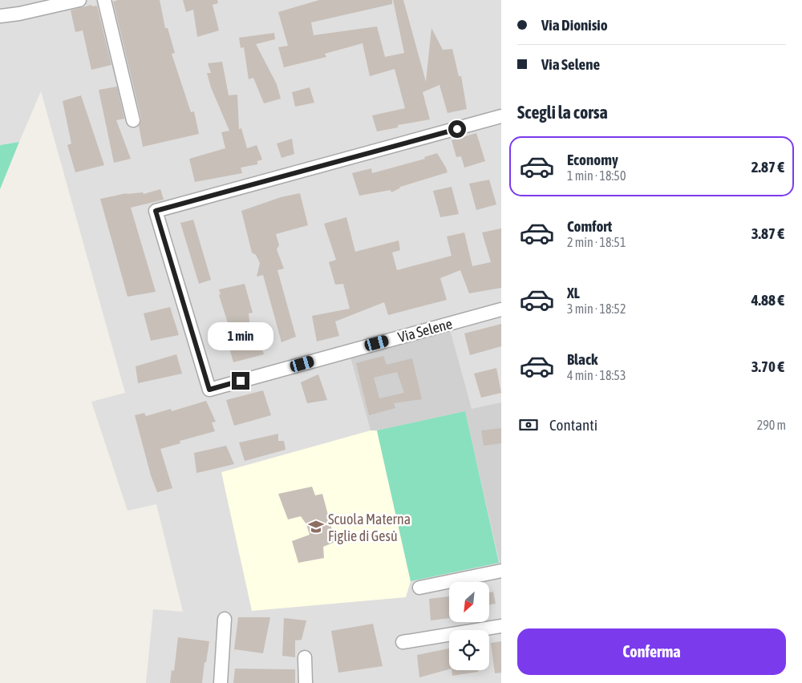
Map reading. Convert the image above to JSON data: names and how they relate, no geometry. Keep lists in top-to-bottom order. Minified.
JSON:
{"streets":{"street":["Via Selene"]},"places":{"school or university":["Scuola Materna Figlie di Gesù"]},"north":"bottom left","page":{"banner":["Via Dionisio","Via Selene"],"heading":"Scegli la corsa","list":[{"name":"Economy","note":"1 min · 18:50","value":"2.87 €"},{"name":"Comfort","note":"2 min · 18:51","value":"3.87 €"},{"name":"XL","note":"3 min · 18:52","value":"4.88 €"},{"name":"Black","note":"4 min · 18:53","value":"3.70 €"}],"bubble":"1 min","pay":["Contanti","290 m"],"buttons":"Conferma"}}
